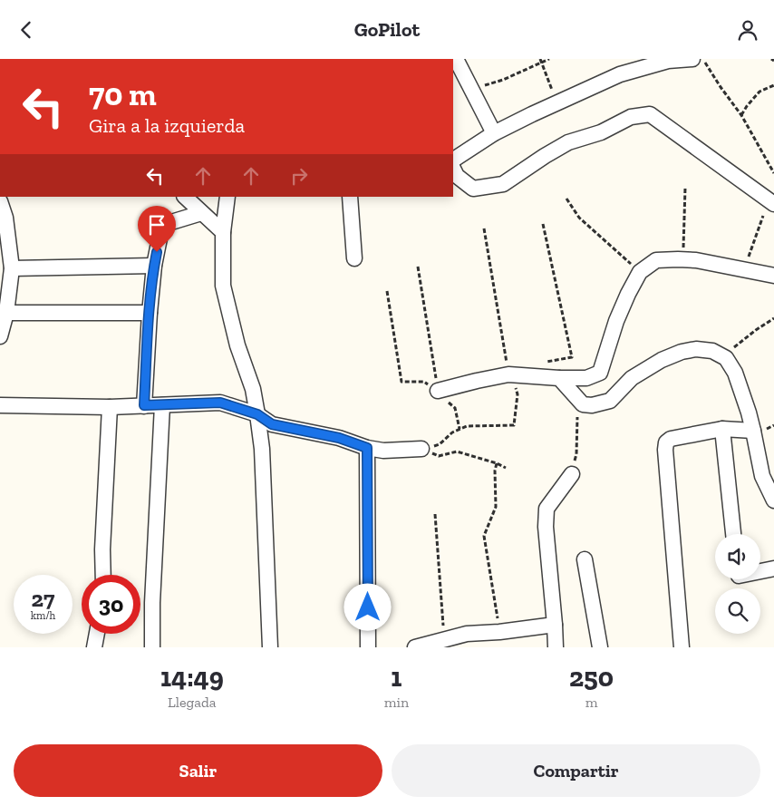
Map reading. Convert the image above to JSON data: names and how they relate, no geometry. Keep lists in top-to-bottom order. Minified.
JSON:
{"page":{"header":"GoPilot","turn":["70 m","Gira a la izquierda"],"speed":"27 km/h","limit":"30","eta":["14:49","Llegada","1","min","250","m"],"buttons":["Salir","Compartir"]}}
